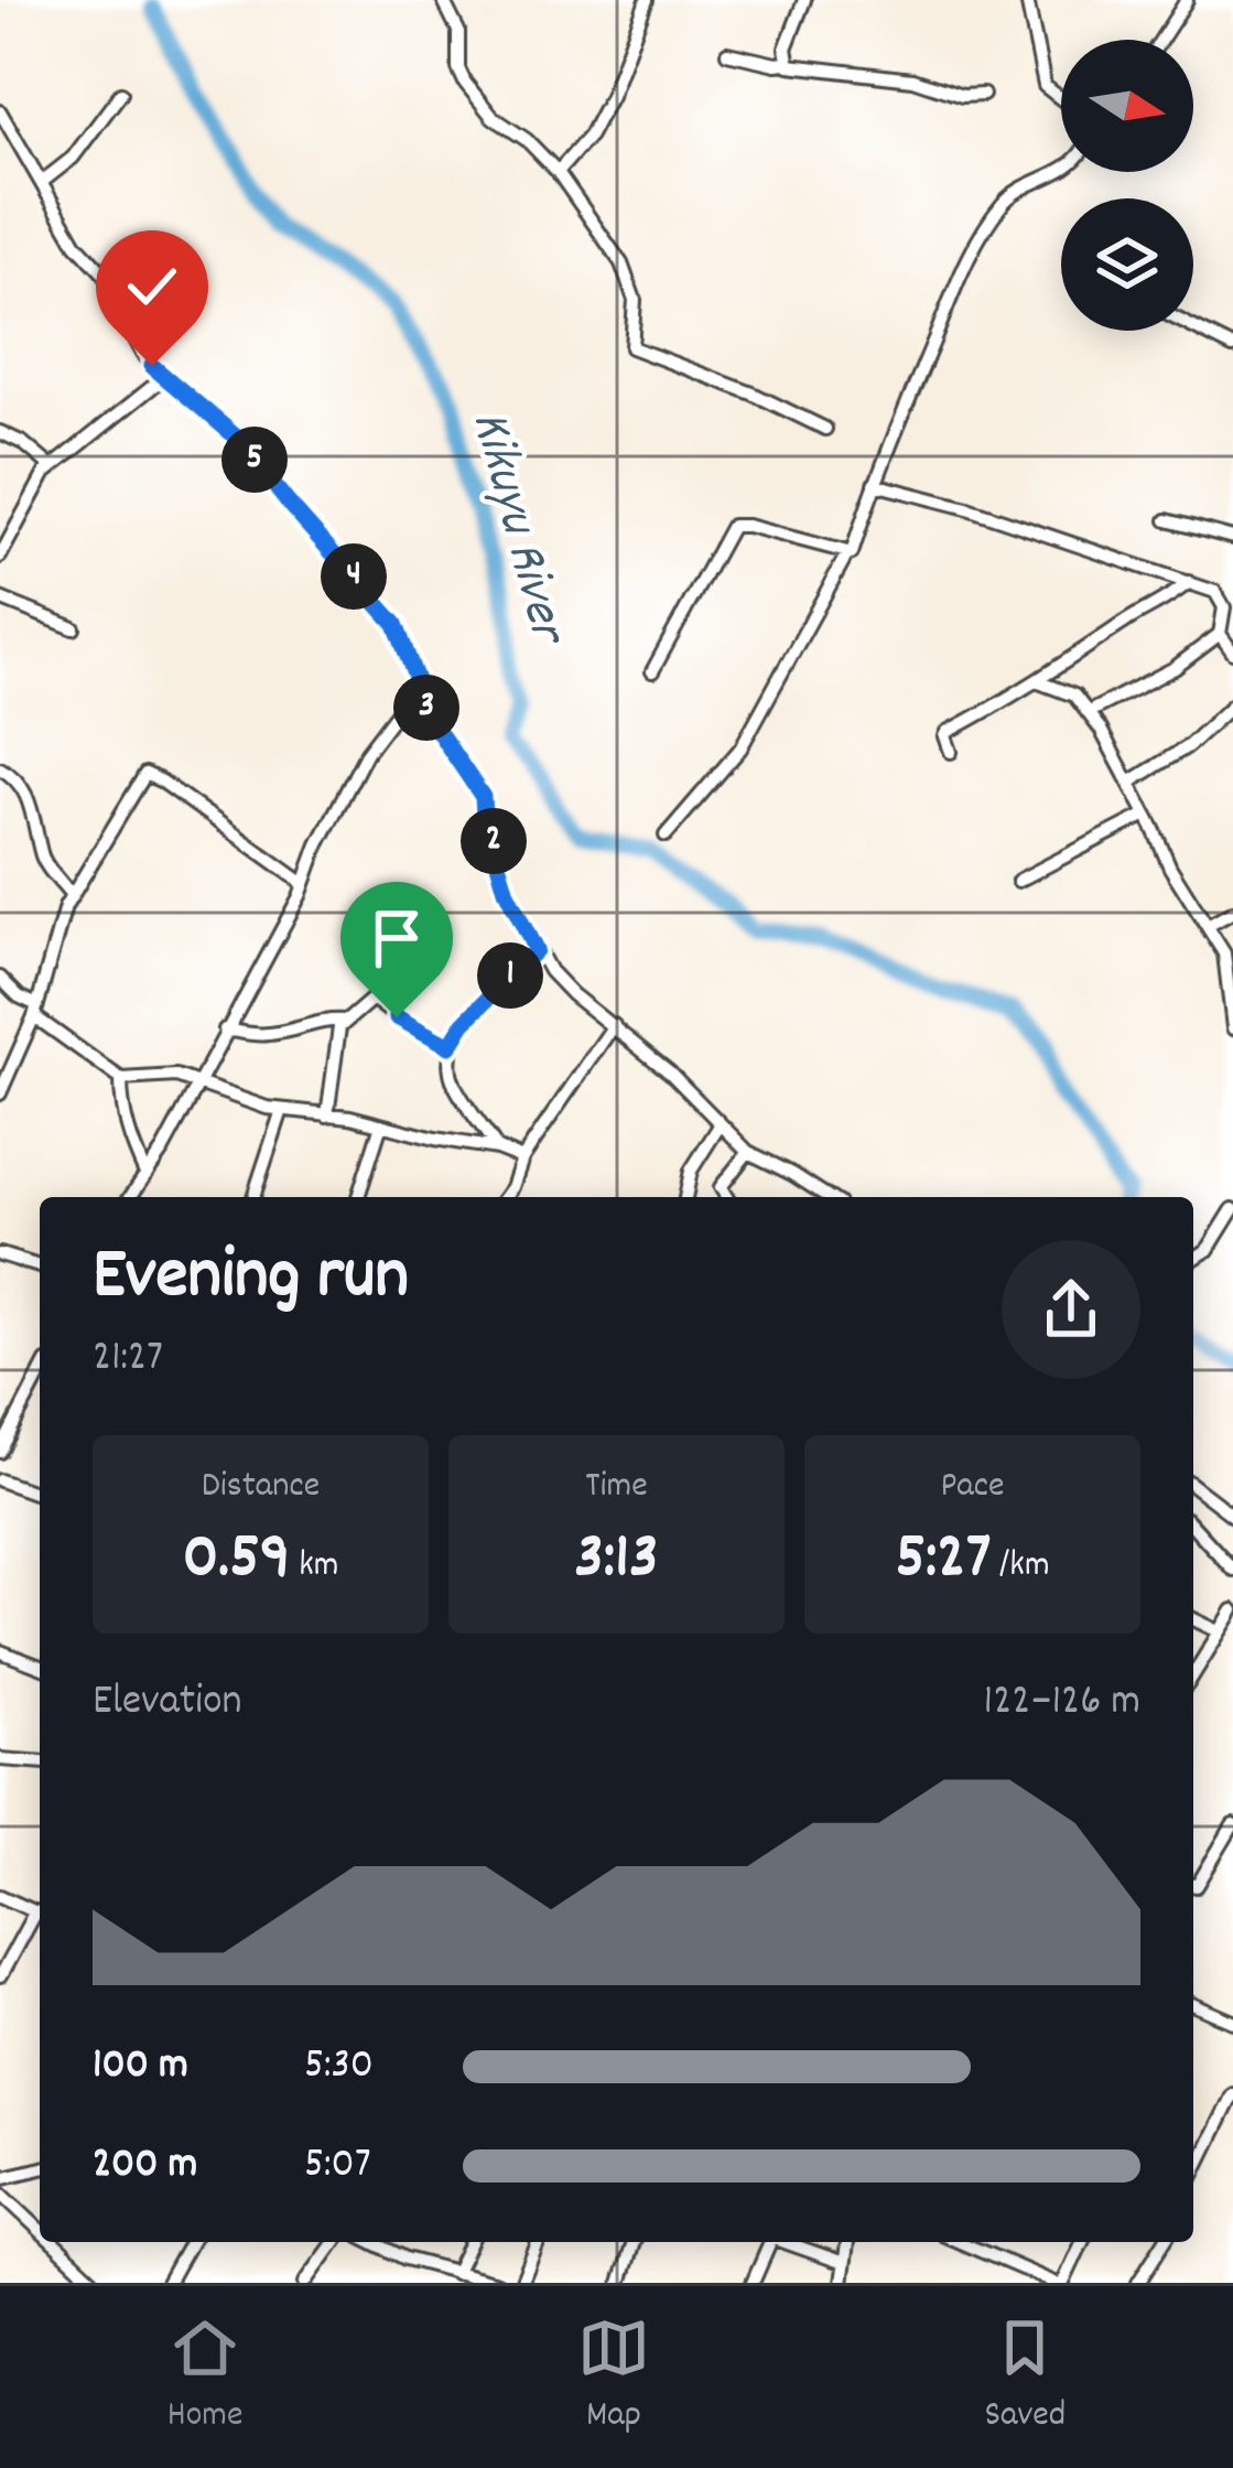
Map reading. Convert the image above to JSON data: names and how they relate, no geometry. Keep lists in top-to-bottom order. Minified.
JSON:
{"water":["Kikuyu River"],"north":"right","page":{"pins":["5","4","3","2","1"],"heading":["Evening run","21:27"],"stats":[["Distance","0.59 km"],["Time","3:13"],["Pace","5:27 /km"]],"chart":["Elevation","122–126 m"],"list":[{"name":"100 m","note":"5:30"},{"name":"200 m","note":"5:07"}],"tabs":["Home","Map","Saved"]}}
